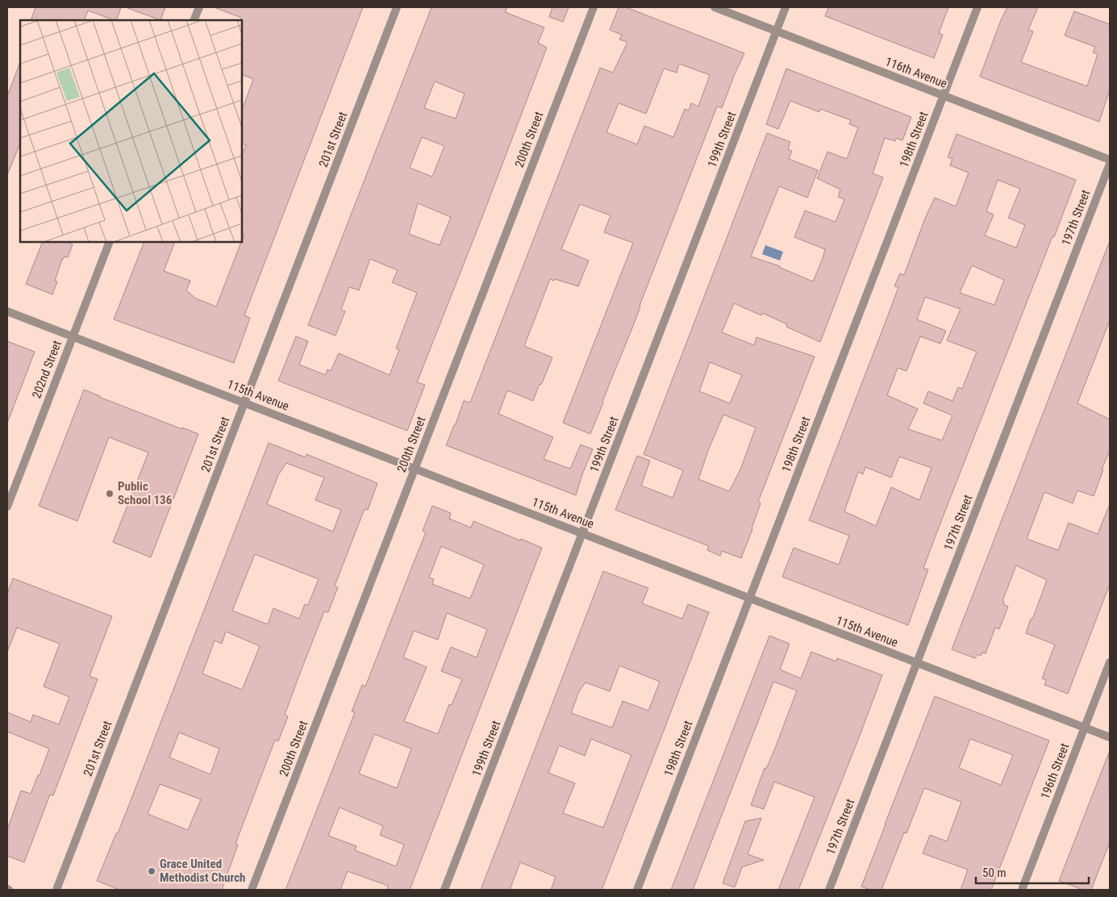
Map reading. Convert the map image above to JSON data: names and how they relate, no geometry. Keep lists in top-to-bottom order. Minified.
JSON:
{"streets":{"street":["116th Avenue","201st Street","200th Street","199th Street","198th Street","197th Street","202nd Street","115th Avenue","196th Street"]},"crossings":[["116th Avenue","199th Street"],["116th Avenue","198th Street"],["201st Street","115th Avenue"],["200th Street","115th Avenue"],["199th Street","115th Avenue"],["198th Street","115th Avenue"],["197th Street","115th Avenue"],["202nd Street","115th Avenue"],["115th Avenue","196th Street"]],"places":["Public School 136","Grace United Methodist Church"],"scale_bar":"50 m"}
